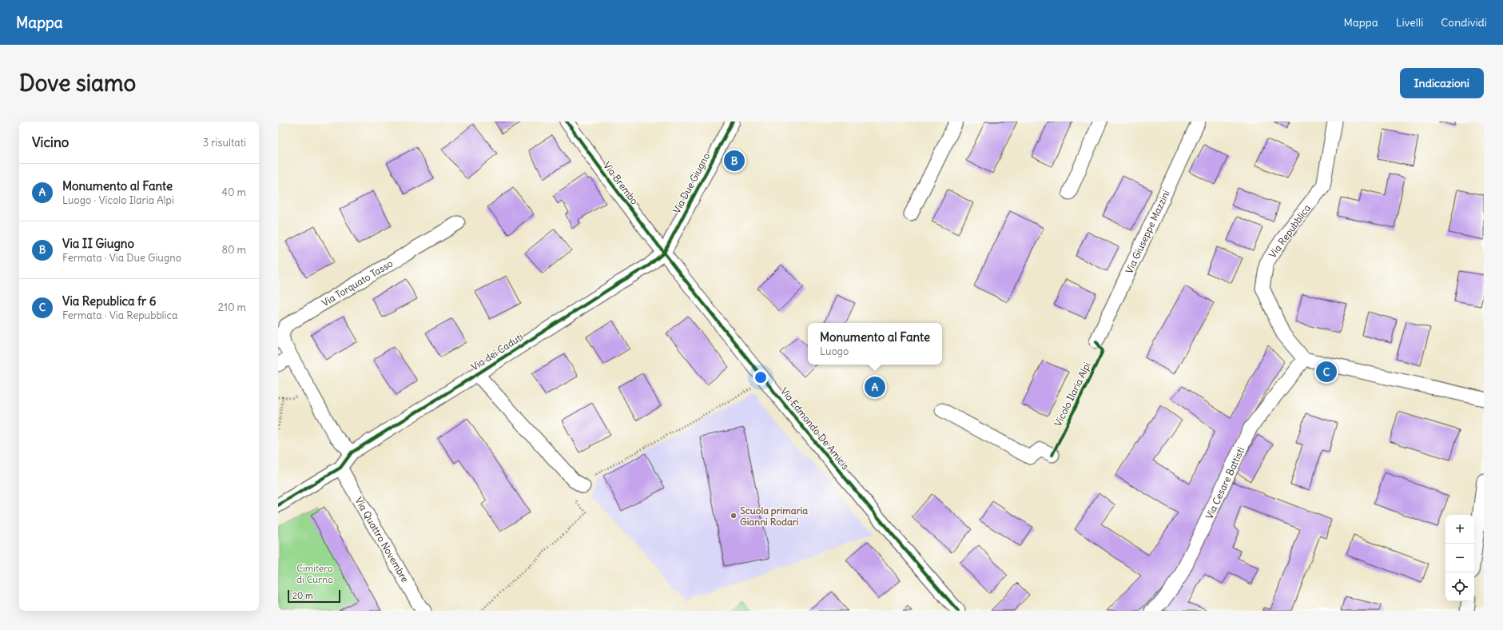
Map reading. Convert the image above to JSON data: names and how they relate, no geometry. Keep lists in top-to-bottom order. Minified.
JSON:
{"streets":{"street":["Via Brembo","Via Due Giugno","Via Repubblica","Via Giuseppe Mazzini","Via Torquato Tasso","Via dei Caduti","Via Edmondo De Amicis","Via Cesare Battisti","Via Quattro Novembre"],"cycle path":["Vicolo Ilaria Alpi"]},"crossings":[["Via Brembo","Via Due Giugno"],["Via Brembo","Via dei Caduti"],["Via Brembo","Via Edmondo De Amicis"],["Via Due Giugno","Via dei Caduti"],["Via Due Giugno","Via Edmondo De Amicis"],["Via Repubblica","Via Cesare Battisti"],["Via Torquato Tasso","Via dei Caduti"],["Via dei Caduti","Via Edmondo De Amicis"],["Via dei Caduti","Via Quattro Novembre"]],"parks":["Cimitero di Curno"],"places":["Scuola primaria Gianni Rodari"],"scale_bar":"20 m","page":{"header":"Mappa","nav":["Mappa","Livelli","Condividi"],"buttons":"Indicazioni","title":"Dove siamo","heading":["Vicino","3 risultati"],"pins":["B","C","A"],"list":[{"mark":"A","name":"Monumento al Fante","note":"Luogo · Vicolo Ilaria Alpi","value":"40 m"},{"mark":"B","name":"Via II Giugno","note":"Fermata · Via Due Giugno","value":"80 m"},{"mark":"C","name":"Via Republica fr 6","note":"Fermata · Via Repubblica","value":"210 m"}],"popup":["Monumento al Fante","Luogo"],"map_buttons":["+","−"],"scale":"20 m"}}
